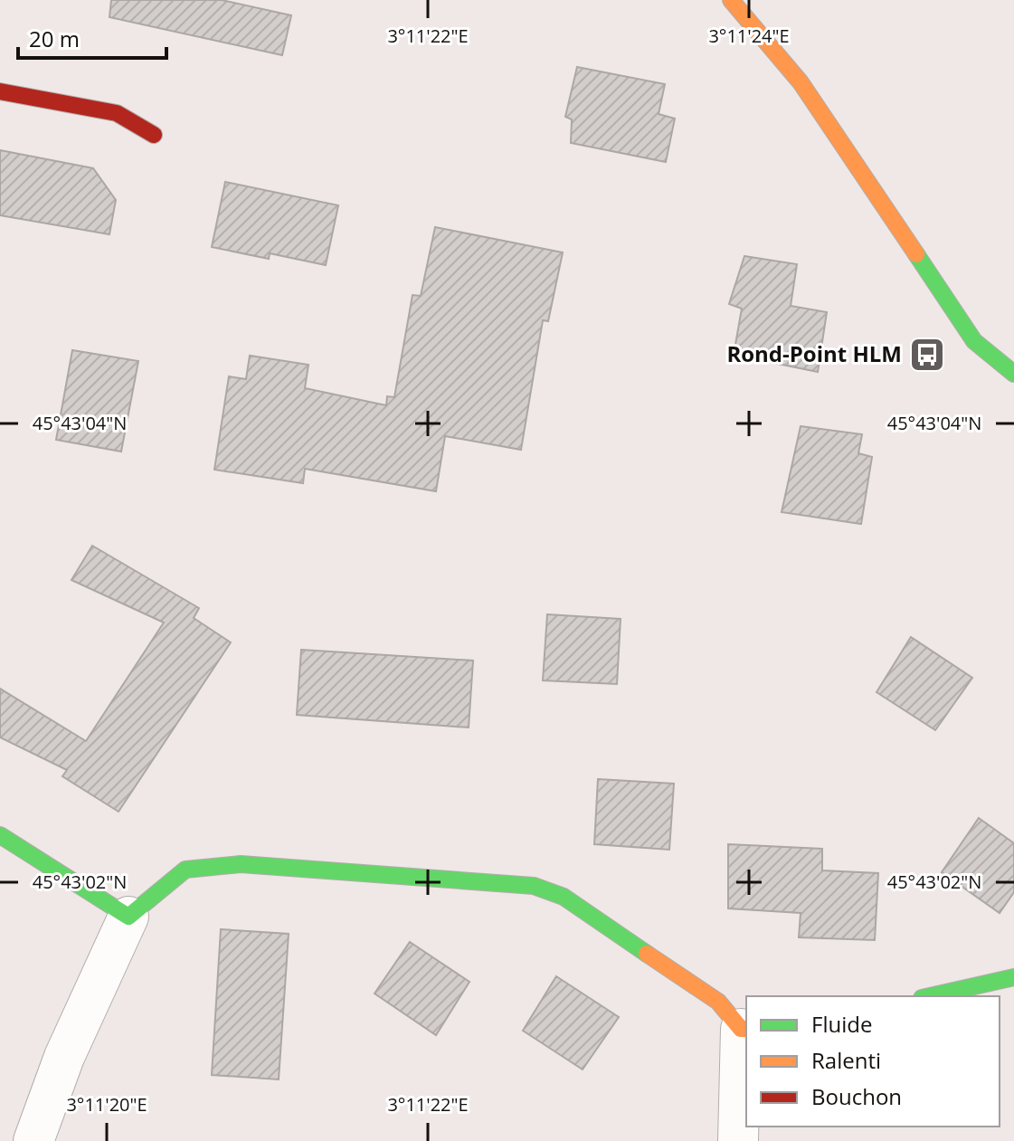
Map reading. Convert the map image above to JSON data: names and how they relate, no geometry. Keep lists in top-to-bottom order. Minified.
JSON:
{"places":{"bus stop":["Rond-Point HLM"]},"legend":["Fluide","Ralenti","Bouchon"],"scale_bar":"20 m","coordinates":["3°11'22\"E","3°11'24\"E","45°43'04\"N","45°43'02\"N","3°11'20\"E"]}
